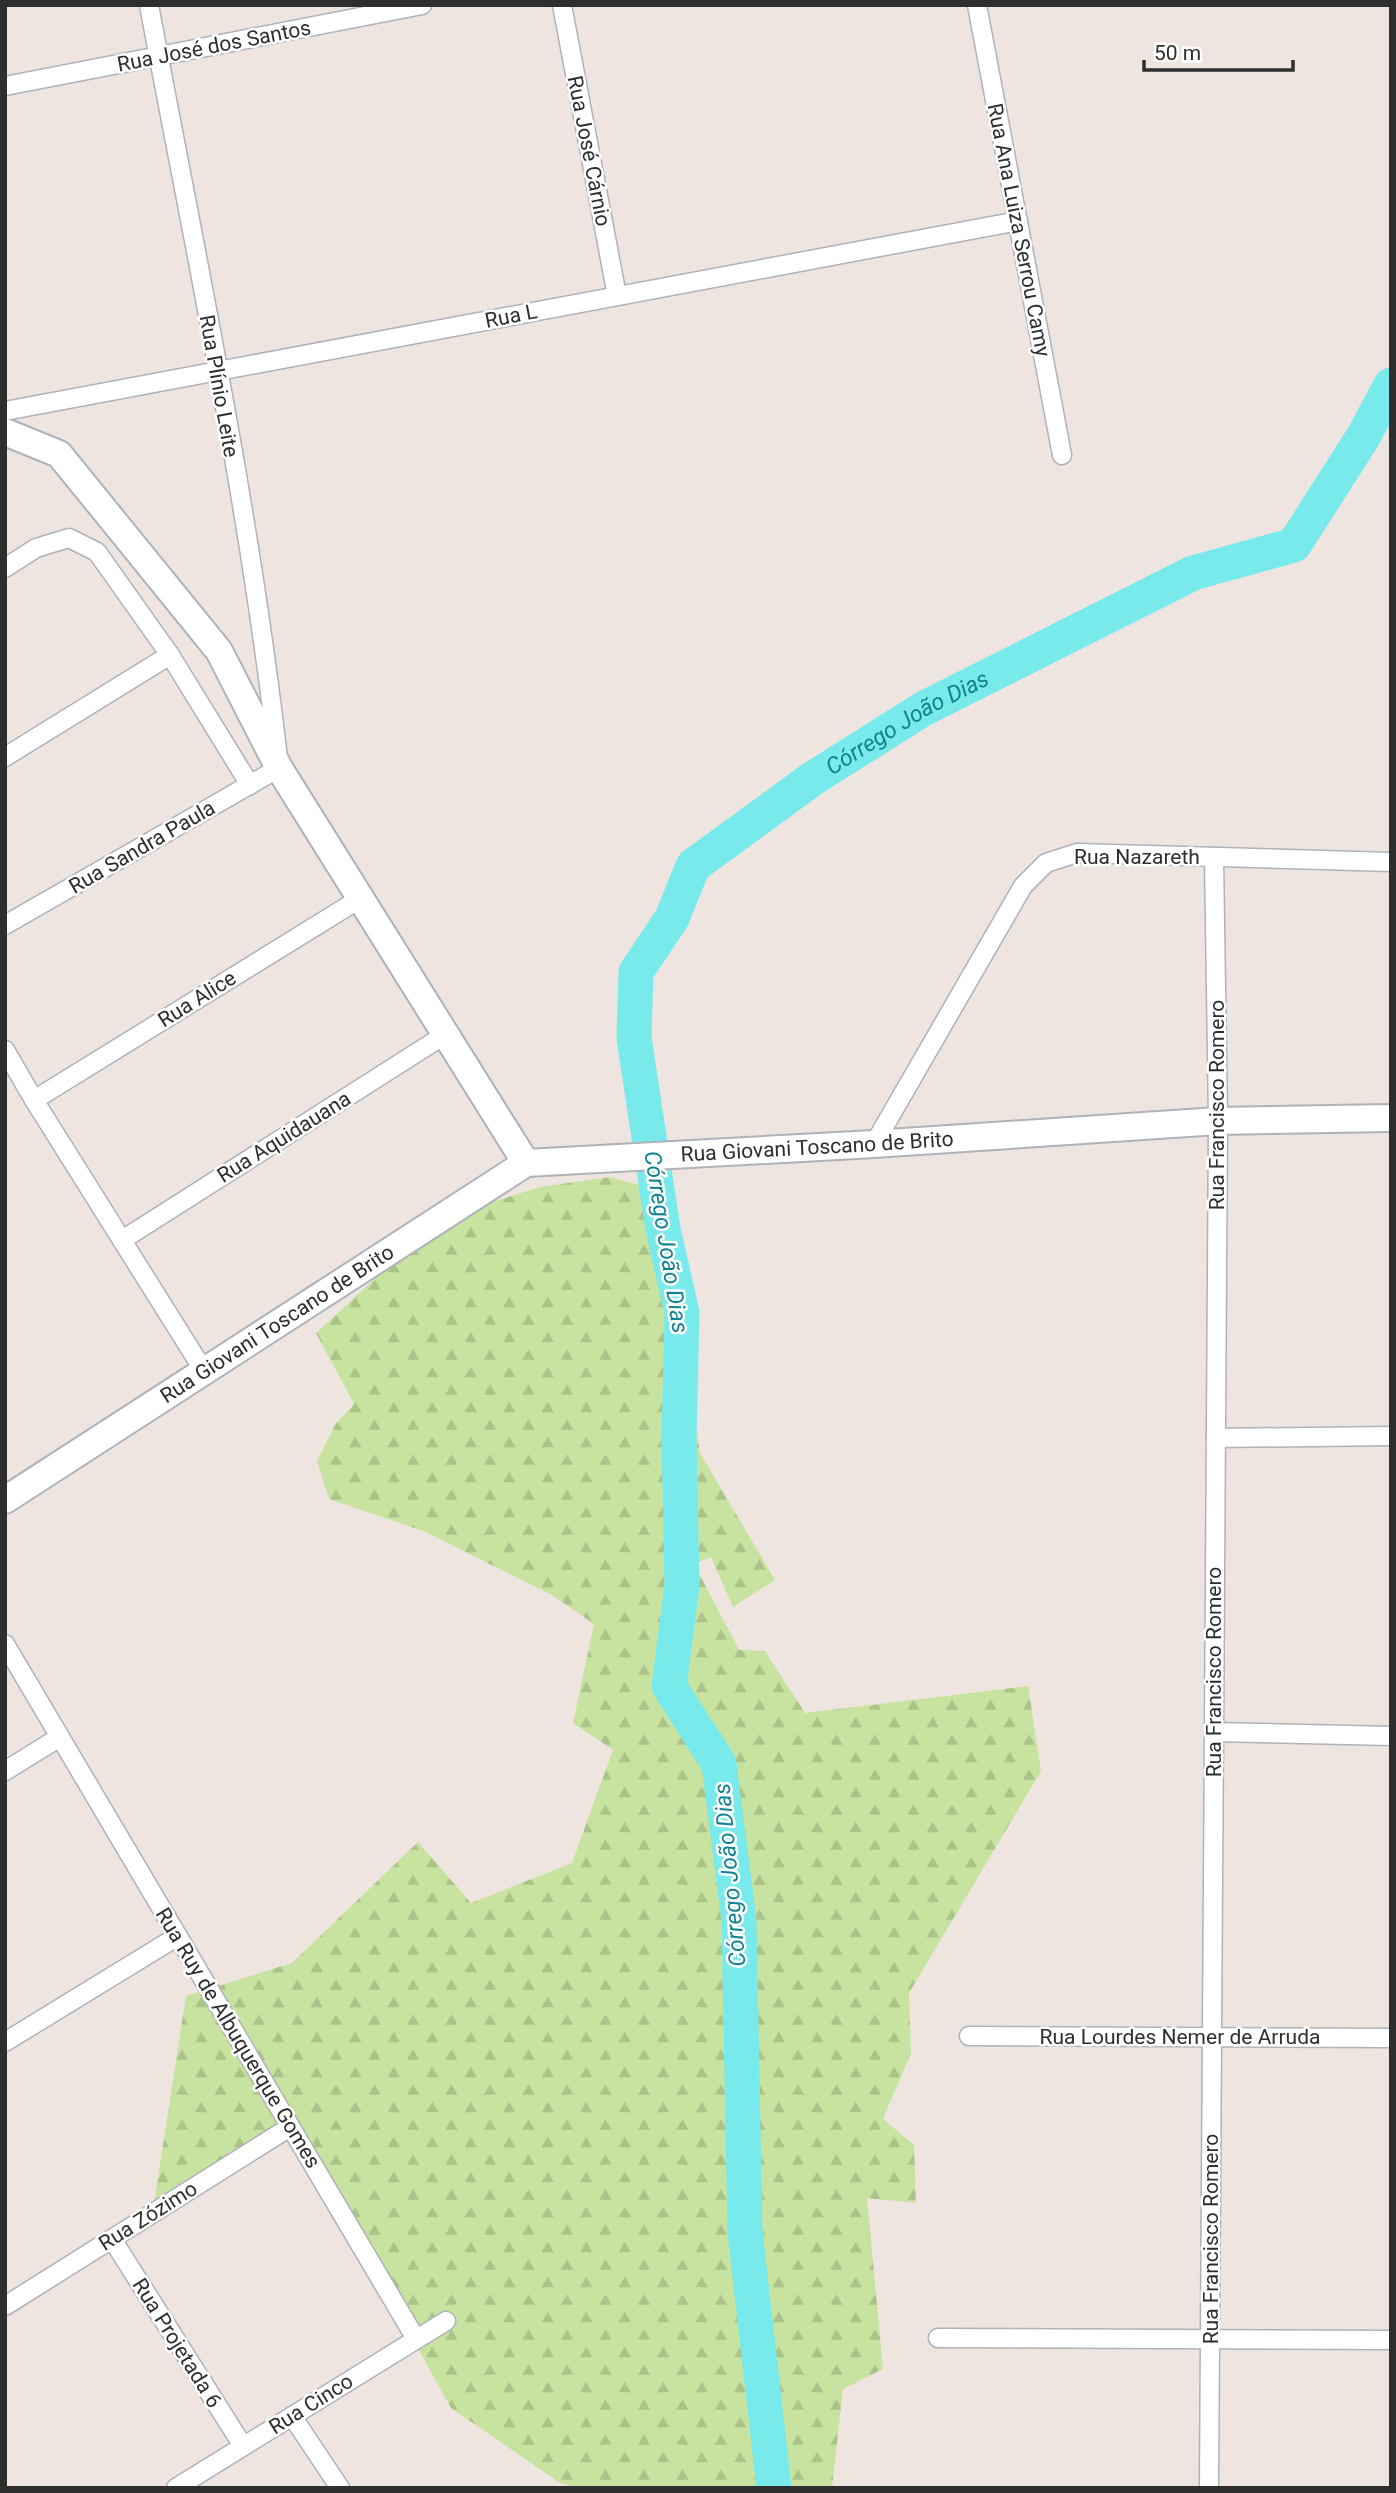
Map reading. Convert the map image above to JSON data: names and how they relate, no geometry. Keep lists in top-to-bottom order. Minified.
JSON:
{"streets":{"main road":["Rua Giovani Toscano de Brito"],"street":["Rua José dos Santos","Rua José Cárnio","Rua Ana Luiza Serrou Camy","Rua L","Rua Plínio Leite","Rua Sandra Paula","Rua Nazareth","Rua Alice","Rua Francisco Romero","Rua Aquidauana","Rua Lourdes Nemer de Arruda","Rua Ruy de Albuquerque Gomes","Rua Zózimo","Rua Projetada 6","Rua Cinco"]},"crossings":[["Rua José dos Santos","Rua Plínio Leite"],["Rua José Cárnio","Rua L"],["Rua Ana Luiza Serrou Camy","Rua L"],["Rua L","Rua Plínio Leite"],["Rua Plínio Leite","Rua Sandra Paula"],["Rua Nazareth","Rua Francisco Romero"],["Rua Nazareth","Rua Giovani Toscano de Brito"],["Rua Francisco Romero","Rua Giovani Toscano de Brito"],["Rua Francisco Romero","Rua Lourdes Nemer de Arruda"],["Rua Ruy de Albuquerque Gomes","Rua Zózimo"],["Rua Ruy de Albuquerque Gomes","Rua Cinco"],["Rua Zózimo","Rua Projetada 6"],["Rua Projetada 6","Rua Cinco"]],"water":["Córrego João Dias"],"scale_bar":"50 m"}
